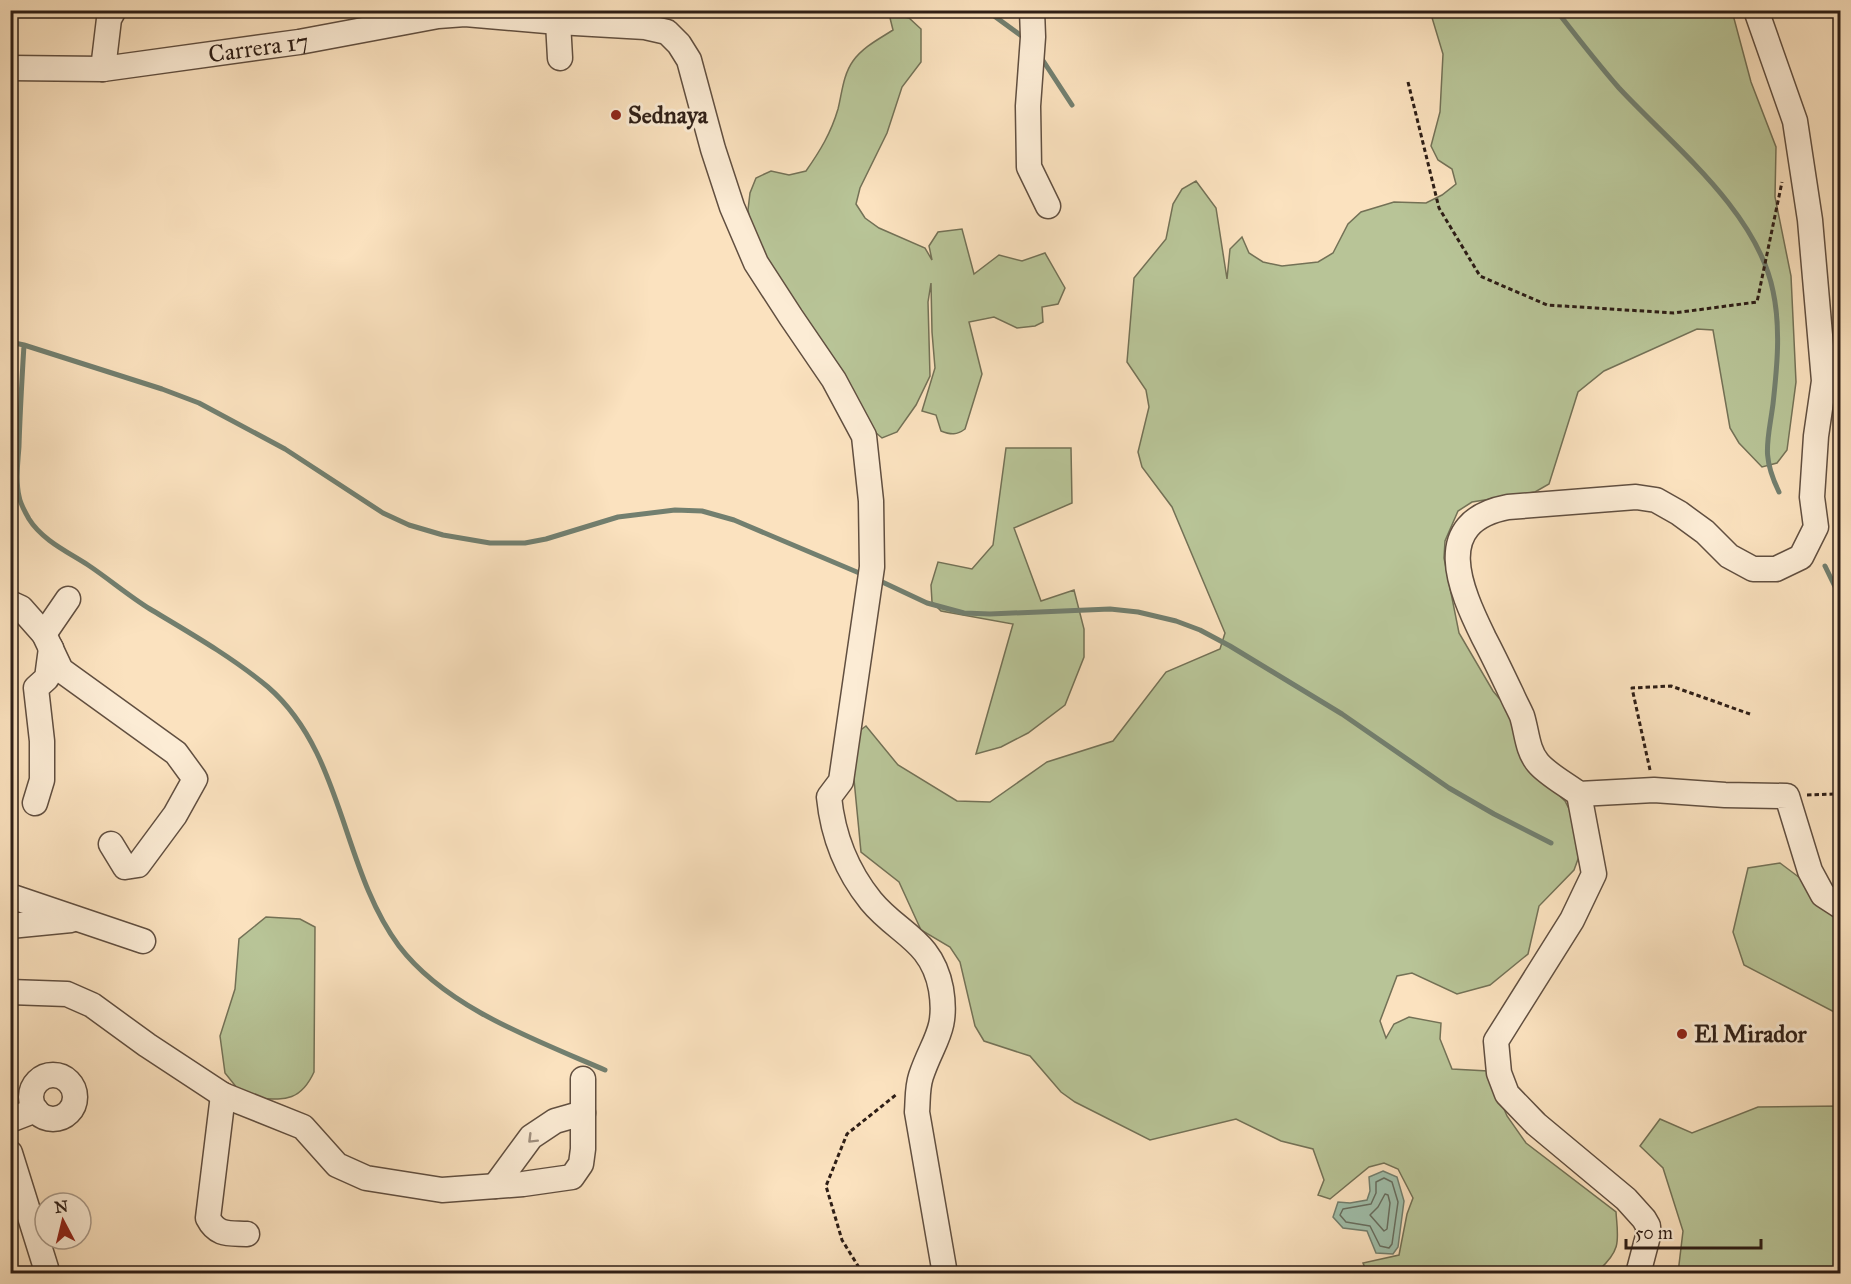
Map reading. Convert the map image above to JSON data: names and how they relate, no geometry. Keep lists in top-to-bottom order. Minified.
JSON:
{"streets":{"street":["Carrera 17"]},"places":["Sednaya","El Mirador"],"scale_bar":"50 m","north":"top"}
